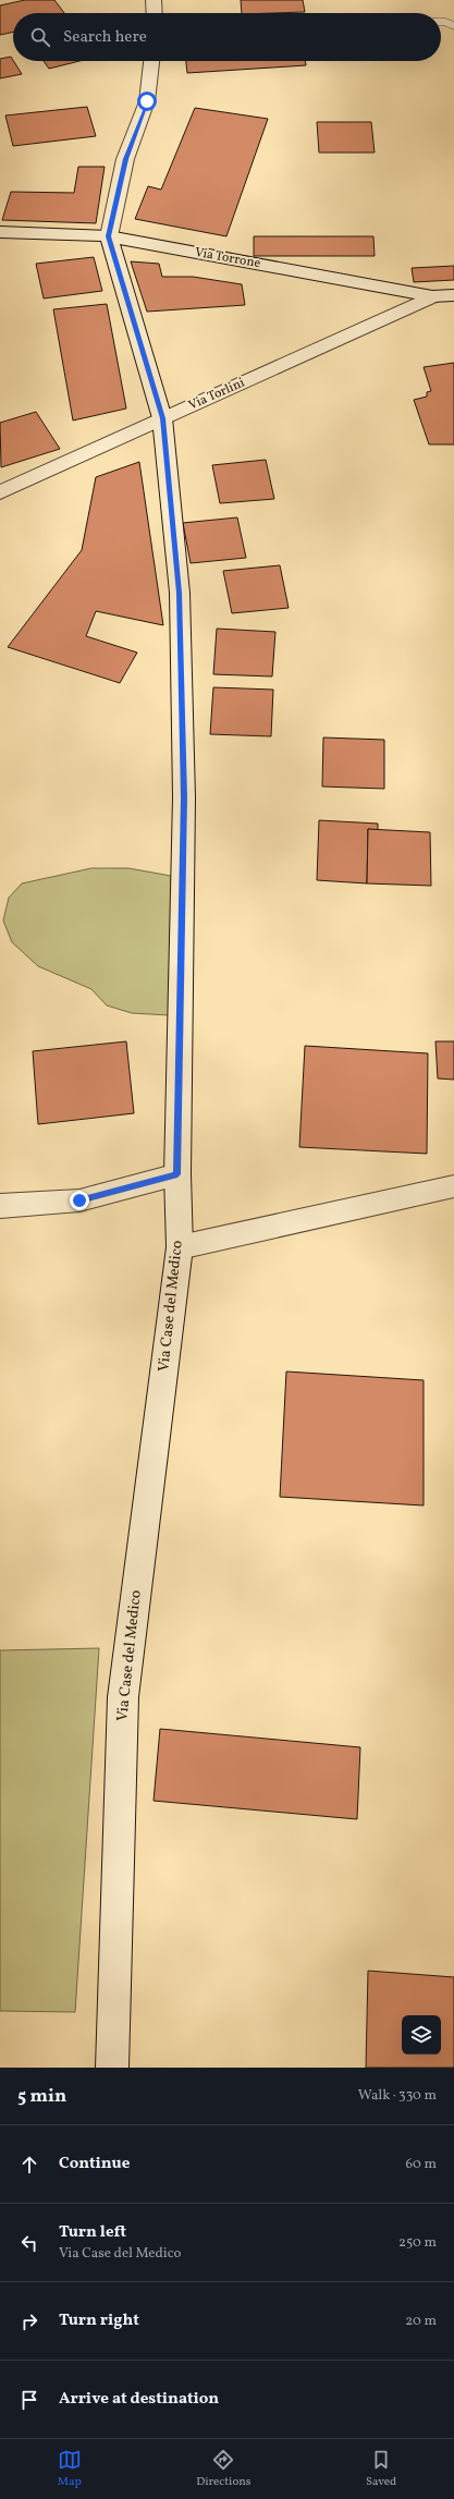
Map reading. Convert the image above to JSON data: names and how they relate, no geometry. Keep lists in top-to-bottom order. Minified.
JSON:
{"streets":{"main road":["Via Torrone","Via Torlini","Via Case del Medico"]},"crossings":[["Via Torrone","Via Torlini"],["Via Torrone","Via Case del Medico"],["Via Torlini","Via Case del Medico"]],"page":{"search":"Search here","heading":["5 min","Walk · 330 m"],"list":[["Continue","60 m"],["Turn left","Via Case del Medico","250 m"],["Turn right","20 m"],"Arrive at destination"],"nav":["Map","Directions","Saved"]}}
